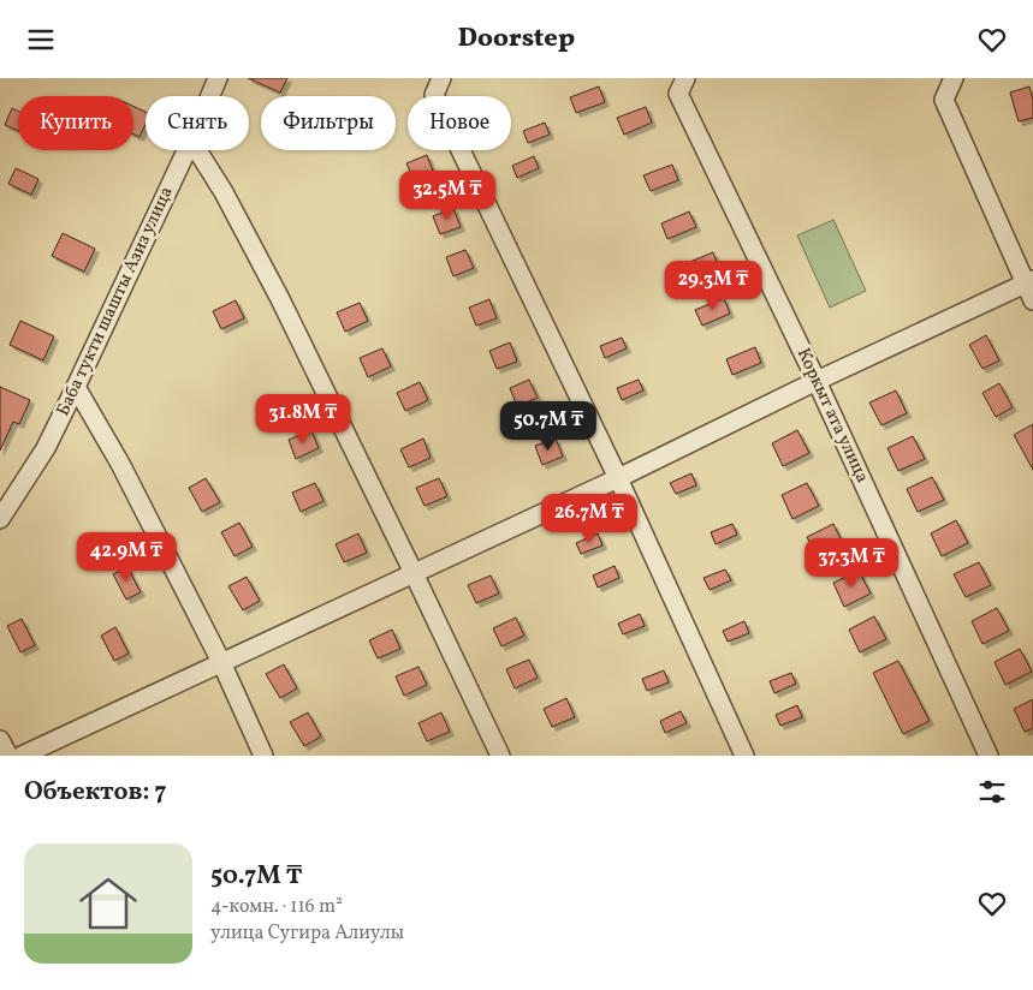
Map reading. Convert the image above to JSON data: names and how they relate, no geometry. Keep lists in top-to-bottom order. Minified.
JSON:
{"streets":{"street":["Баба тукти шашты Азиз улица","Коркыт ата улица"]},"page":{"header":"Doorstep","chip":["Купить","Снять","Фильтры","Новое"],"price":["32.5M ₸","29.3M ₸","31.8M ₸","50.7M ₸","26.7M ₸","42.9M ₸","37.3M ₸"],"heading":"Объектов: 7","list":[{"name":"50.7M ₸","note":"4-комн. · 116 m² · улица Сугира Алиулы"}]}}
